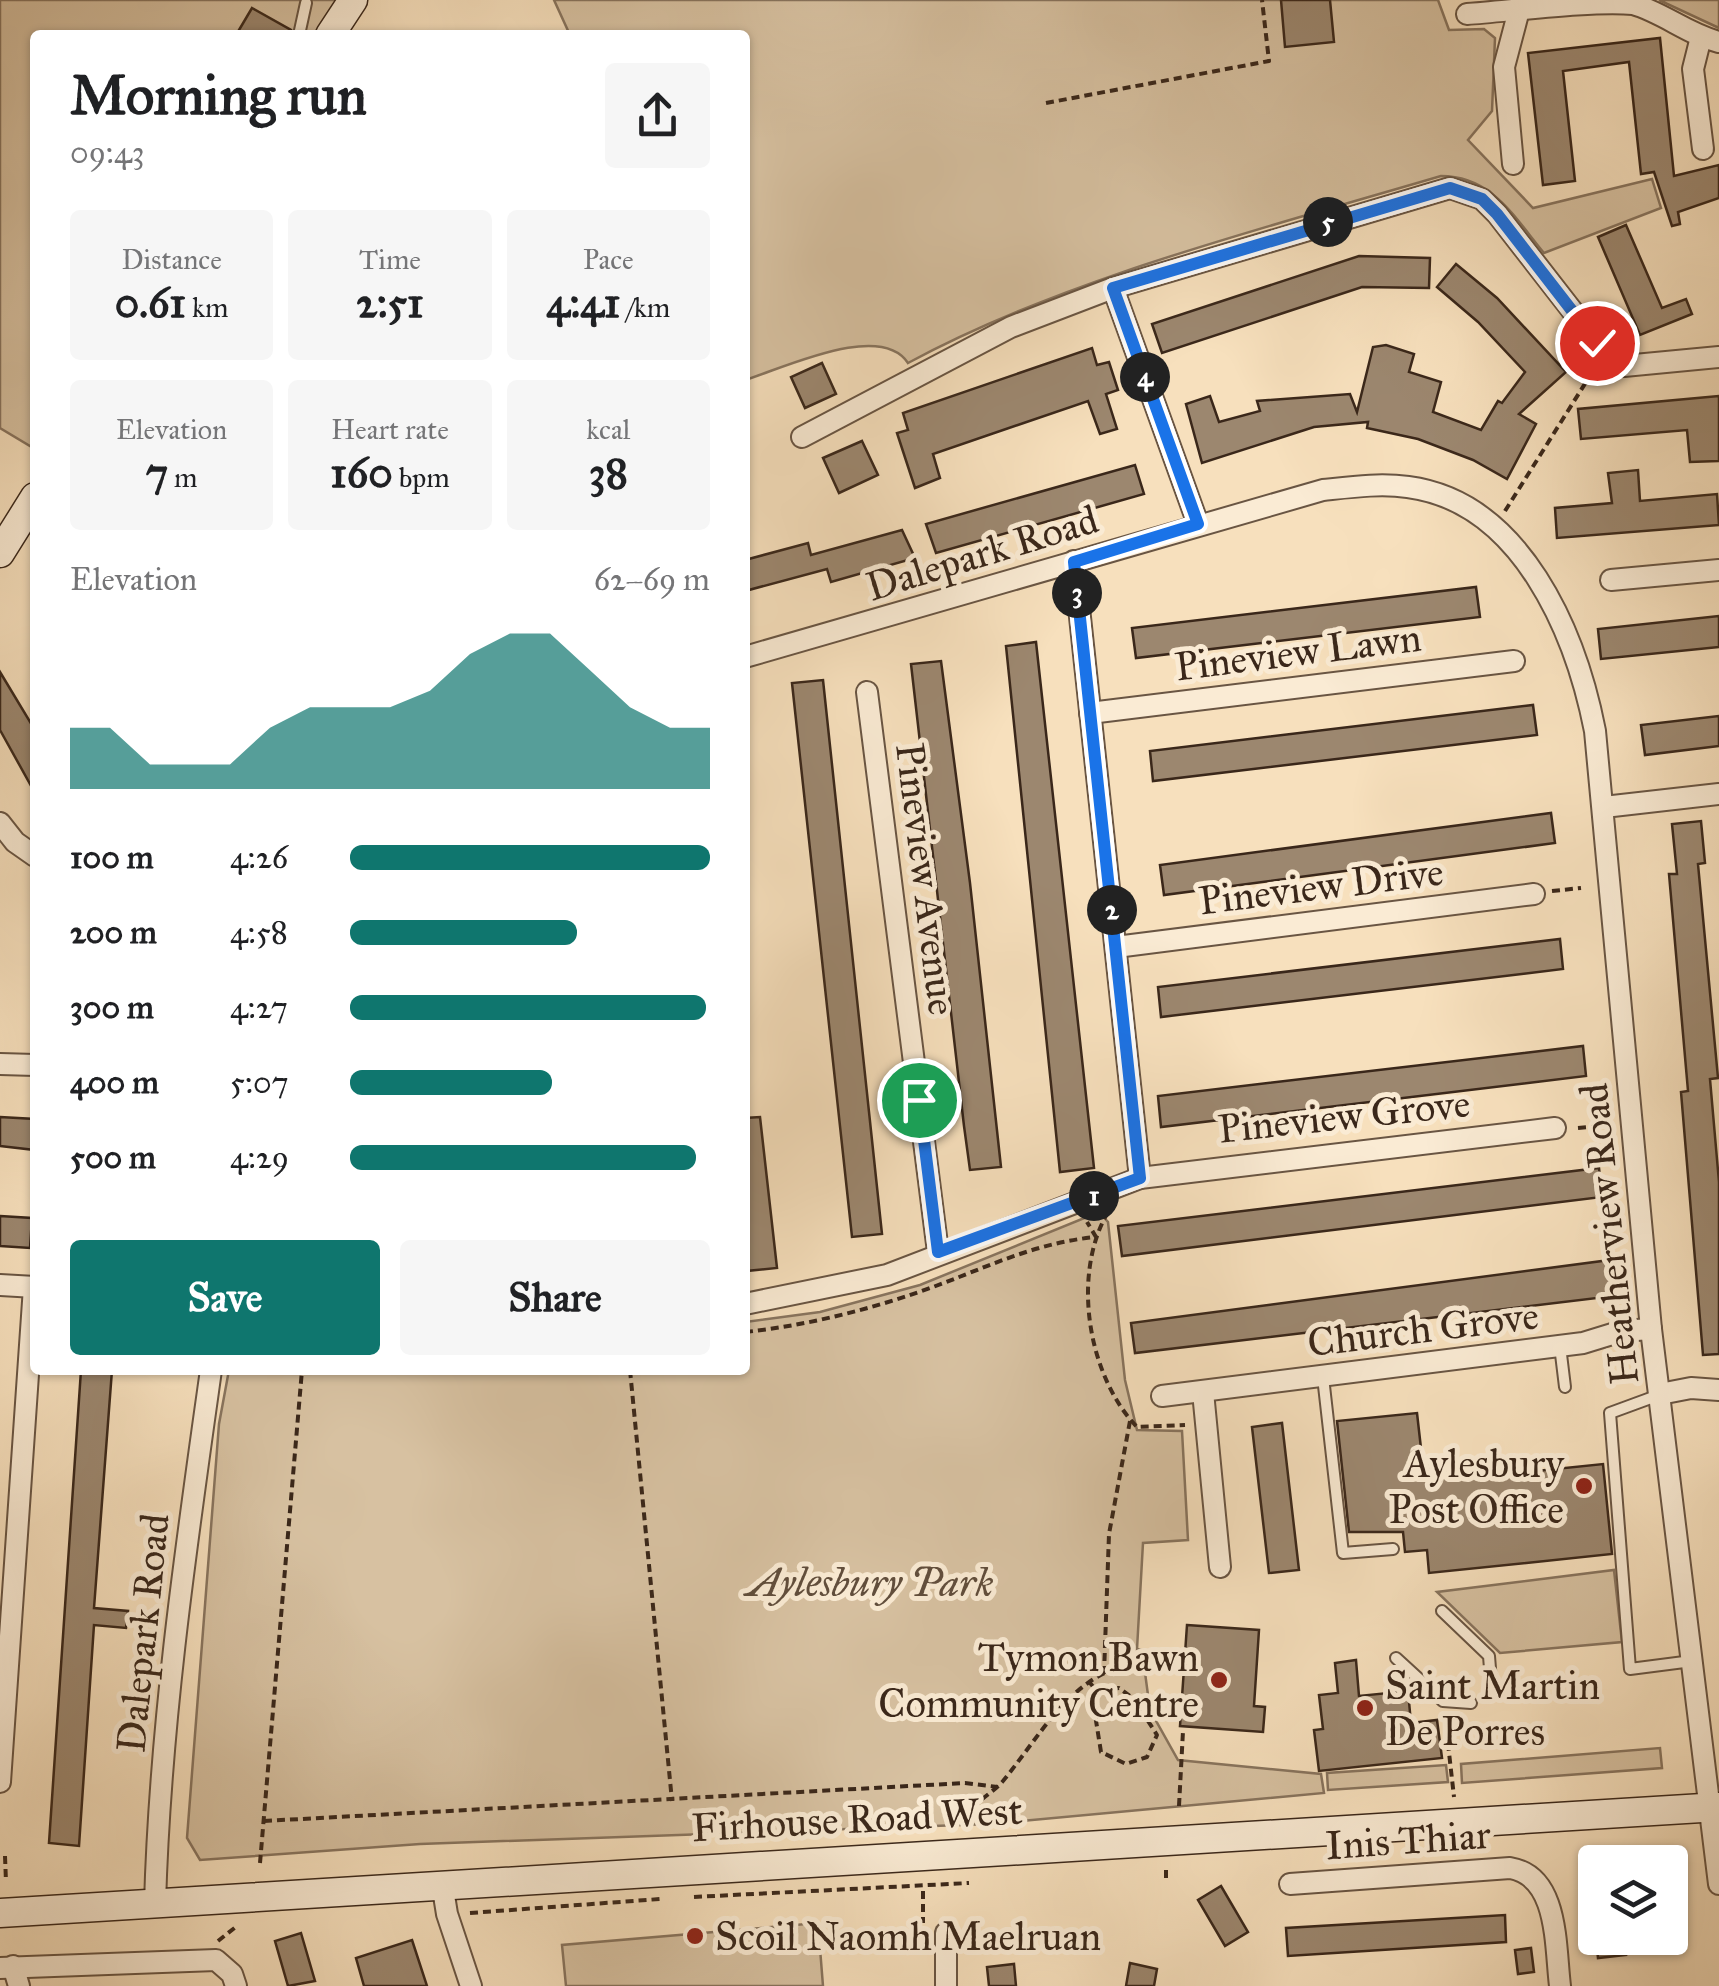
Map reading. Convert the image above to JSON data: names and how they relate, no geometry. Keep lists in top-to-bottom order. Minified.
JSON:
{"streets":{"street":["Dalepark Road","Pineview Lawn","Pineview Avenue","Pineview Drive","Pineview Grove","Heatherview Road","Church Grove","Firhouse Road West","Inis Thiar"]},"crossings":[["Dalepark Road","Heatherview Road"],["Dalepark Road","Firhouse Road West"],["Pineview Avenue","Pineview Grove"],["Heatherview Road","Church Grove"],["Heatherview Road","Firhouse Road West"]],"parks":["Aylesbury Park"],"places":["Aylesbury Post Office","Tymon Bawn Community Centre","Saint Martin De Porres","Scoil Naomh Maelruan"],"page":{"heading":["Morning run","09:43"],"pins":["5","4","3","2","1"],"stats":[["Distance","0.61 km"],["Time","2:51"],["Pace","4:41 /km"],["Elevation","7 m"],["Heart rate","160 bpm"],["kcal","38"]],"chart":["Elevation","62–69 m"],"list":[{"name":"100 m","note":"4:26"},{"name":"200 m","note":"4:58"},{"name":"300 m","note":"4:27"},{"name":"400 m","note":"5:07"},{"name":"500 m","note":"4:29"}],"buttons":["Save","Share"]}}
